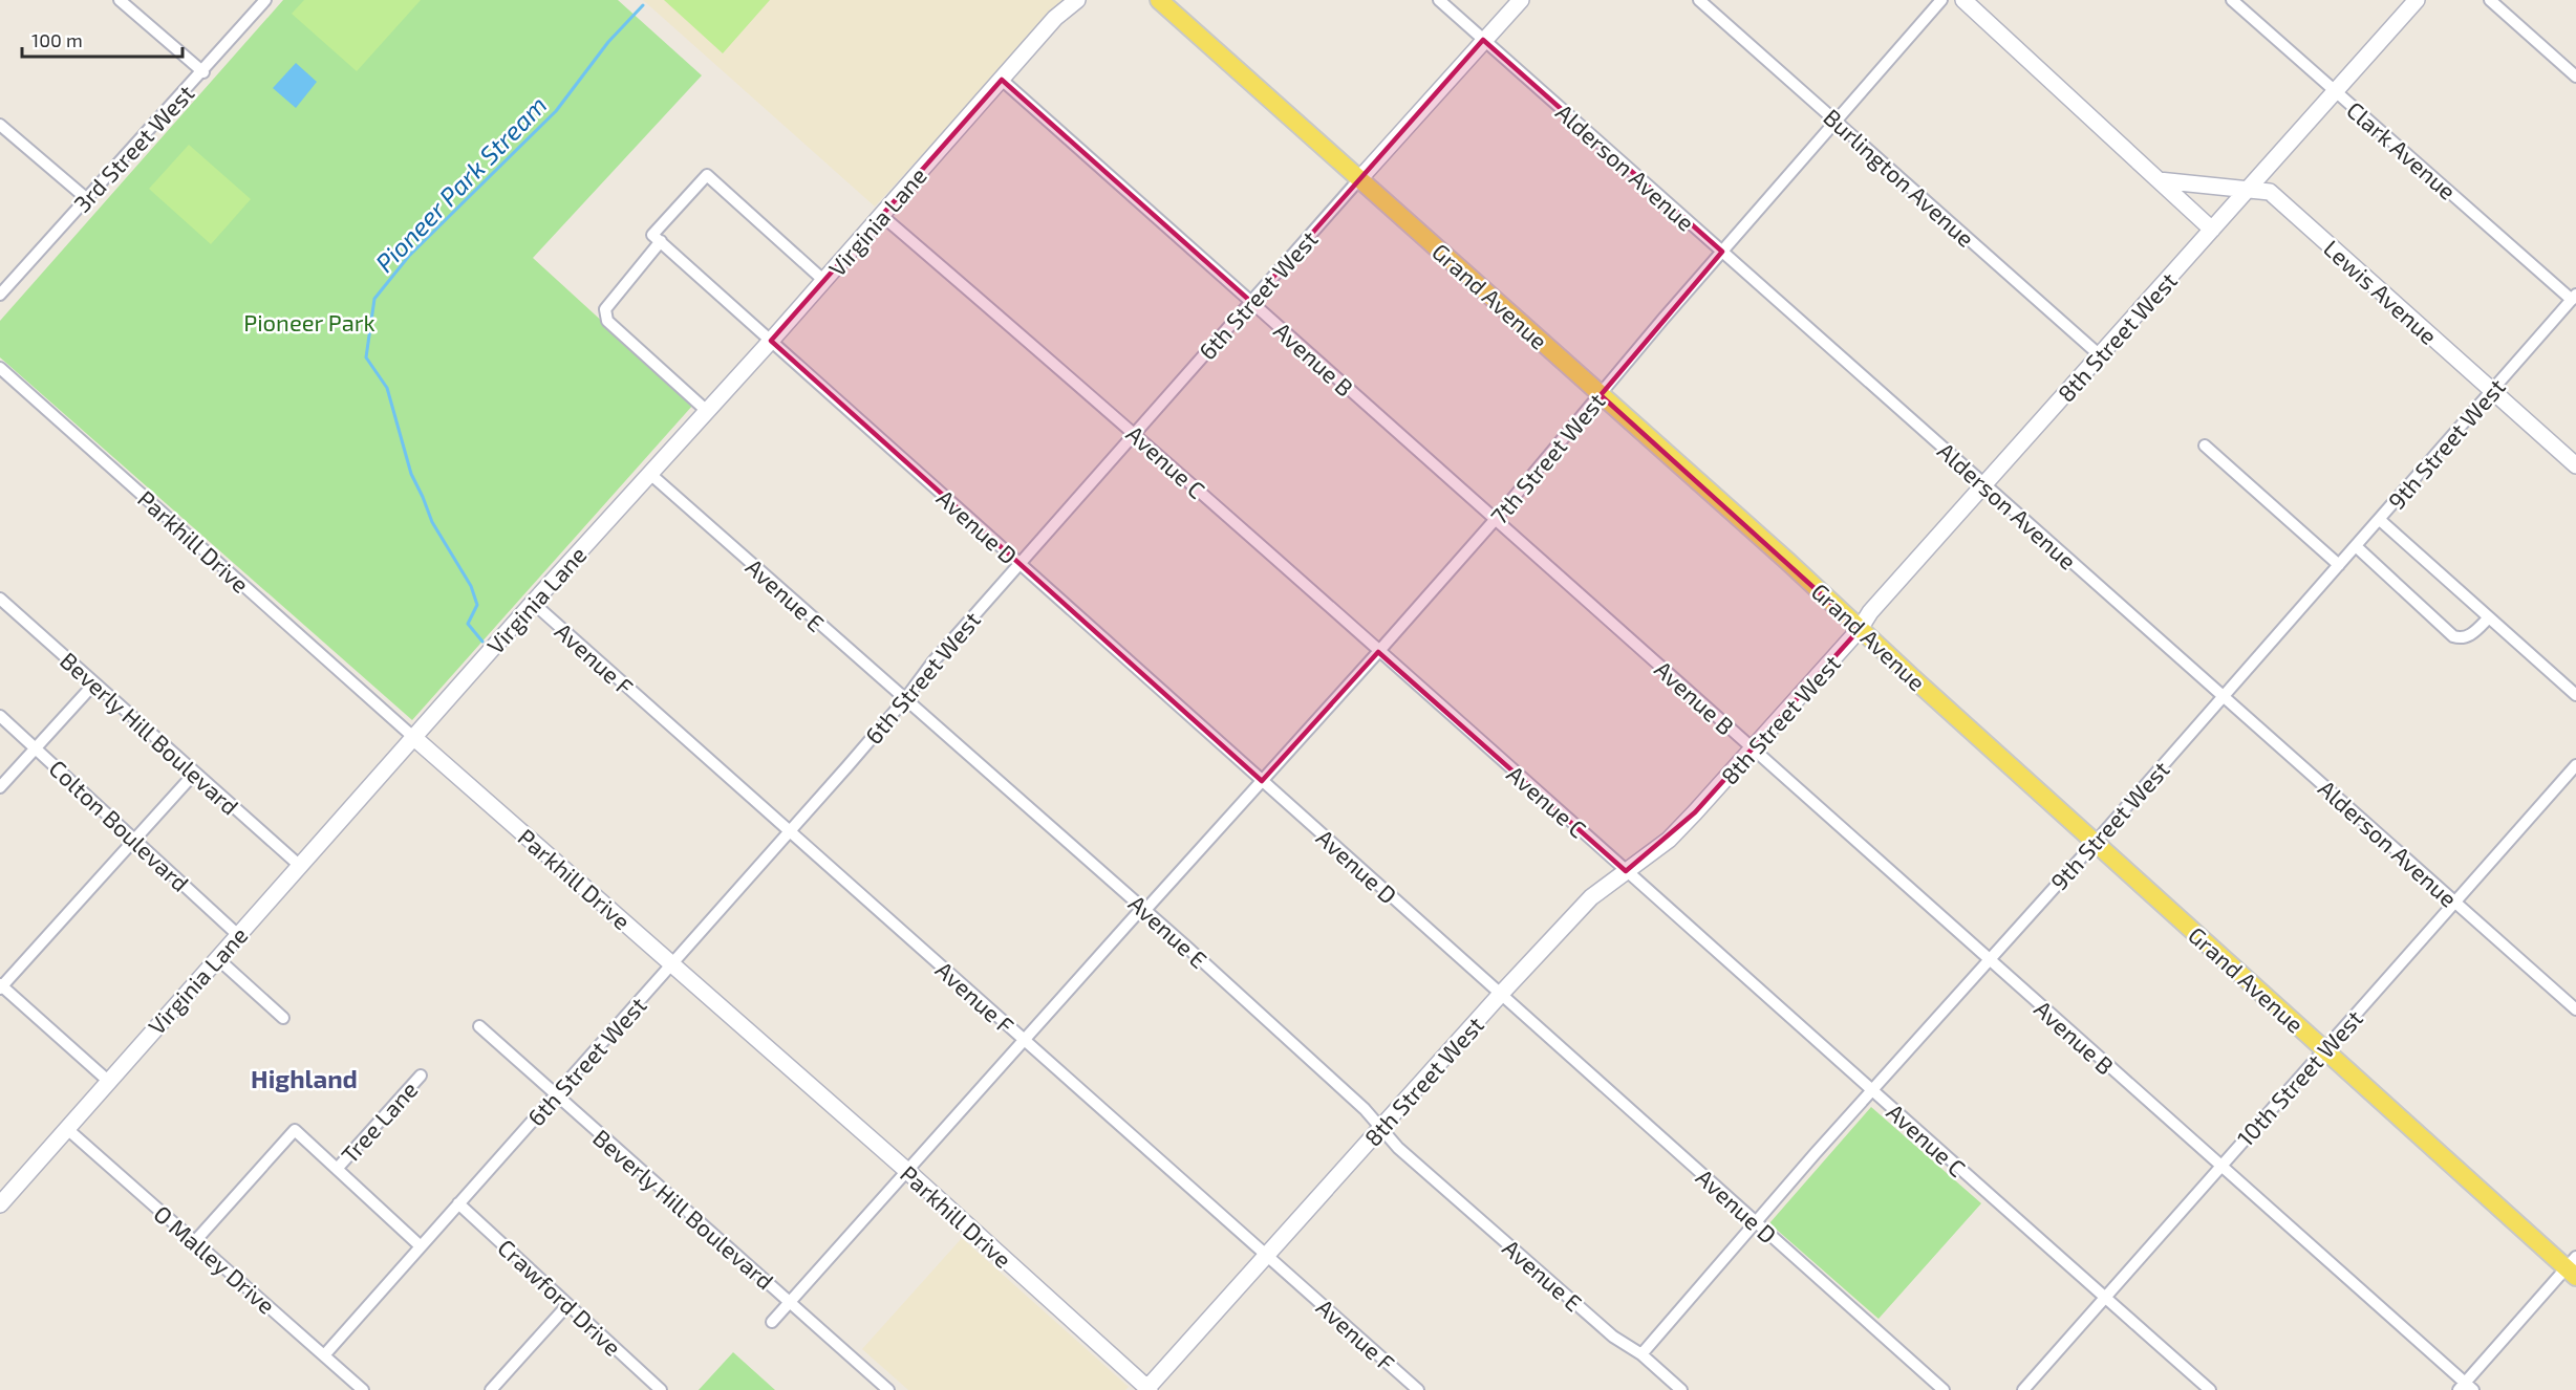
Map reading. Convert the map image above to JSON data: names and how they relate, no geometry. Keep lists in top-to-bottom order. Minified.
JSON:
{"streets":{"main road":["Grand Avenue"],"street":["3rd Street West","Clark Avenue","Alderson Avenue","Burlington Avenue","Virginia Lane","Lewis Avenue","6th Street West","8th Street West","Avenue B","9th Street West","7th Street West","Avenue C","Avenue D","Parkhill Drive","Avenue E","Avenue F","Beverly Hill Boulevard","Colton Boulevard","10th Street West","Tree Lane","O Malley Drive","Crawford Drive"]},"crossings":[["Clark Avenue","8th Street West"],["Clark Avenue","9th Street West"],["Alderson Avenue","6th Street West"],["Alderson Avenue","8th Street West"],["Alderson Avenue","9th Street West"],["Alderson Avenue","7th Street West"],["Alderson Avenue","10th Street West"],["Burlington Avenue","8th Street West"],["Burlington Avenue","7th Street West"],["Virginia Lane","Avenue B"],["Virginia Lane","Avenue C"],["Virginia Lane","Avenue D"],["Virginia Lane","Parkhill Drive"],["Virginia Lane","Avenue E"],["Virginia Lane","Avenue F"],["Virginia Lane","Beverly Hill Boulevard"],["Virginia Lane","Colton Boulevard"],["Virginia Lane","O Malley Drive"],["Lewis Avenue","8th Street West"],["Lewis Avenue","9th Street West"],["6th Street West","Grand Avenue"],["6th Street West","Avenue B"],["6th Street West","Avenue C"],["6th Street West","Avenue D"],["6th Street West","Parkhill Drive"],["6th Street West","Avenue E"],["6th Street West","Avenue F"],["6th Street West","Beverly Hill Boulevard"],["6th Street West","O Malley Drive"],["6th Street West","Crawford Drive"],["Grand Avenue","8th Street West"],["Grand Avenue","9th Street West"],["Grand Avenue","7th Street West"],["Grand Avenue","10th Street West"],["8th Street West","Avenue B"],["8th Street West","Avenue C"],["8th Street West","Avenue D"],["8th Street West","Parkhill Drive"],["8th Street West","Avenue E"],["8th Street West","Avenue F"],["Avenue B","9th Street West"],["Avenue B","7th Street West"],["Avenue B","10th Street West"],["9th Street West","Avenue C"],["9th Street West","Avenue D"],["9th Street West","Avenue E"],["7th Street West","Avenue C"],["7th Street West","Avenue D"],["7th Street West","Parkhill Drive"],["7th Street West","Avenue E"],["7th Street West","Avenue F"],["7th Street West","Beverly Hill Boulevard"],["Avenue C","10th Street West"]],"districts":["Highland"],"water":["Pioneer Park Stream"],"parks":["Pioneer Park"],"scale_bar":"100 m"}
